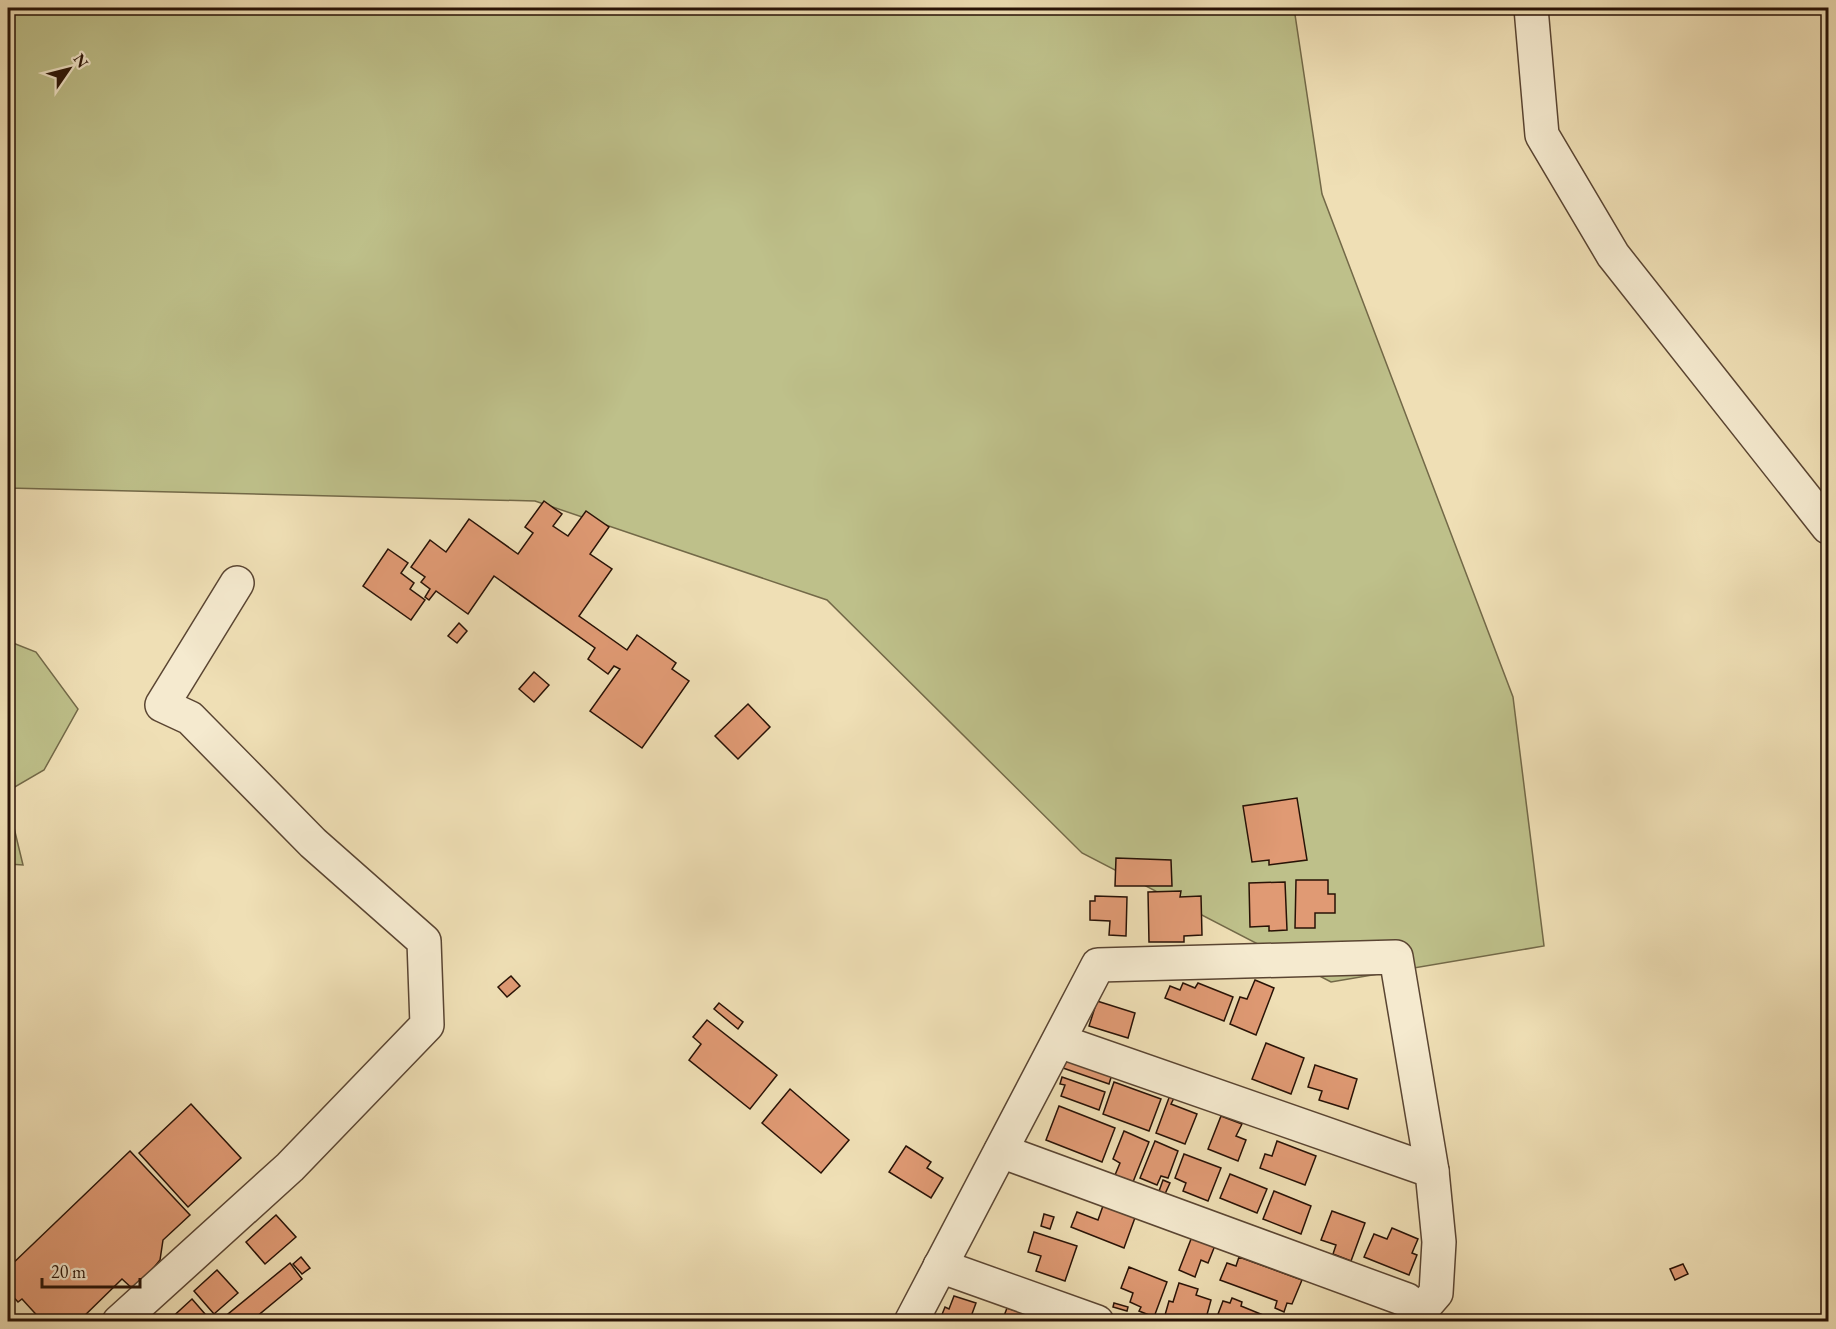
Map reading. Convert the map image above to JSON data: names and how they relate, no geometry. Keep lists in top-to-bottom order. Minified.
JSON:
{"scale_bar":"20 m","north":"top right"}
